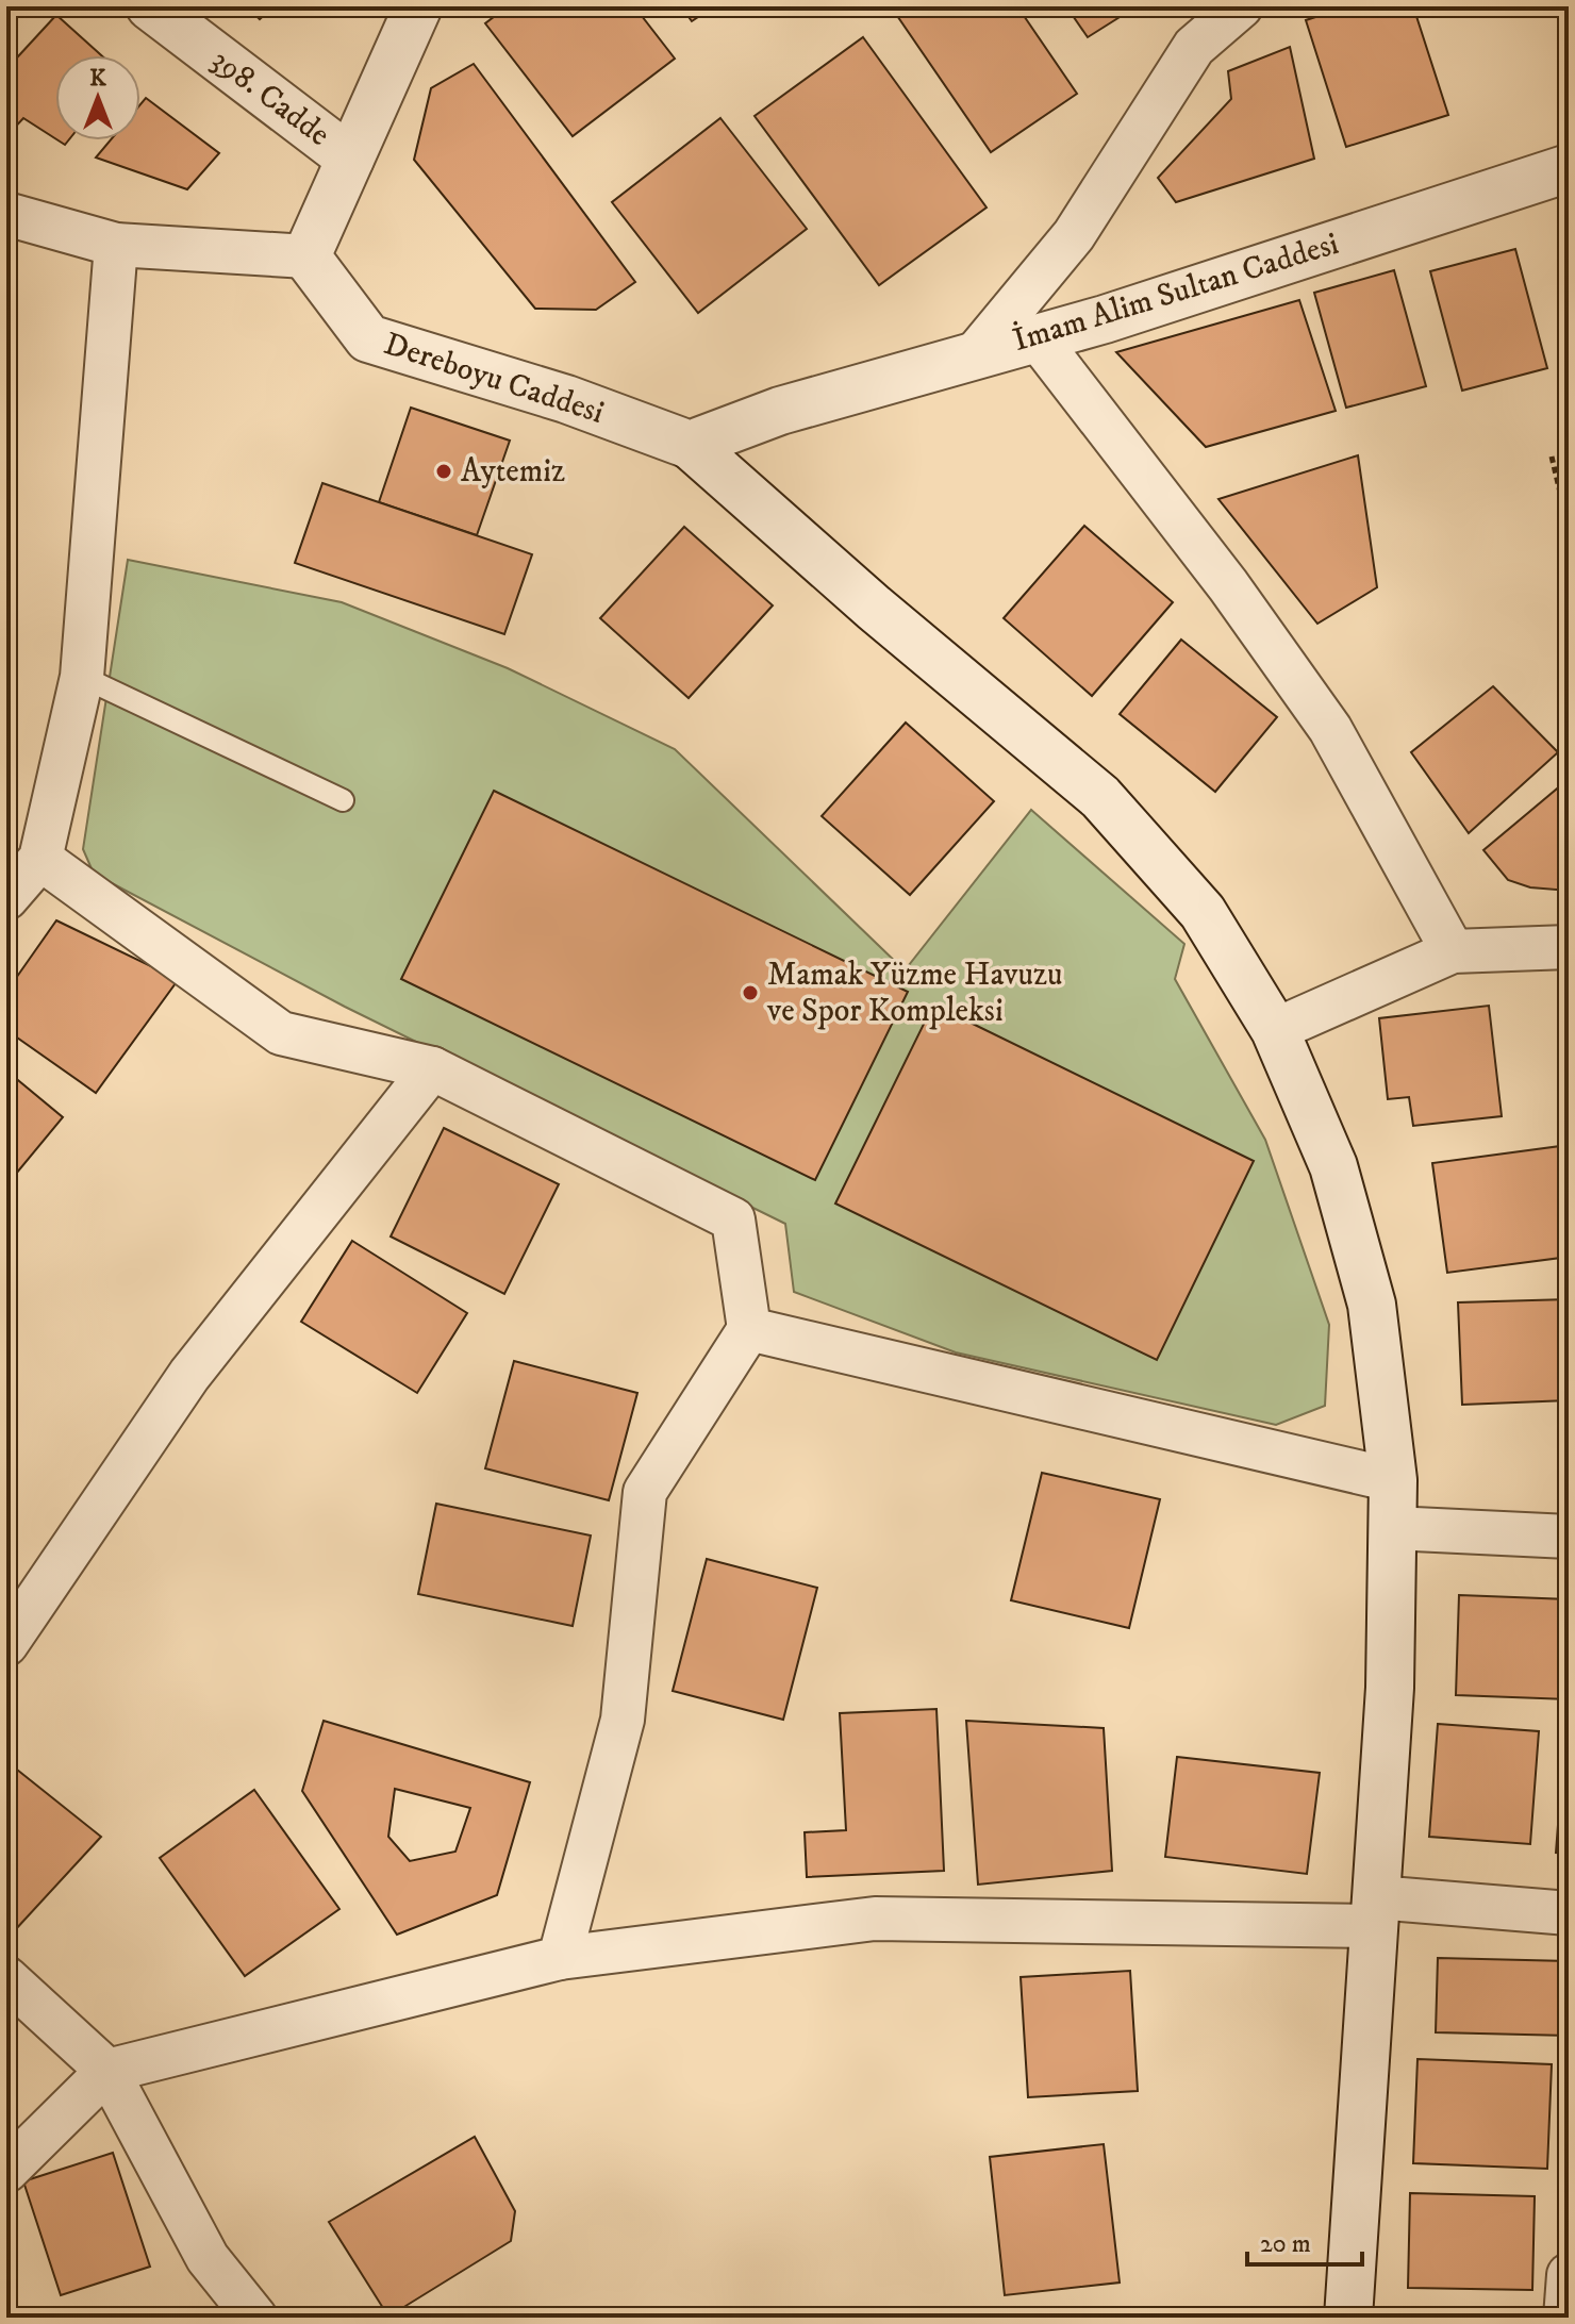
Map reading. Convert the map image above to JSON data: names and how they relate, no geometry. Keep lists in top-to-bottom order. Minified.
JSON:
{"streets":{"main road":["398. Cadde","İmam Alim Sultan Caddesi","Dereboyu Caddesi"]},"crossings":[["İmam Alim Sultan Caddesi","Dereboyu Caddesi"]],"places":["Aytemiz","Mamak Yüzme Havuzu ve Spor Kompleksi"],"scale_bar":"20 m","north":"top"}
